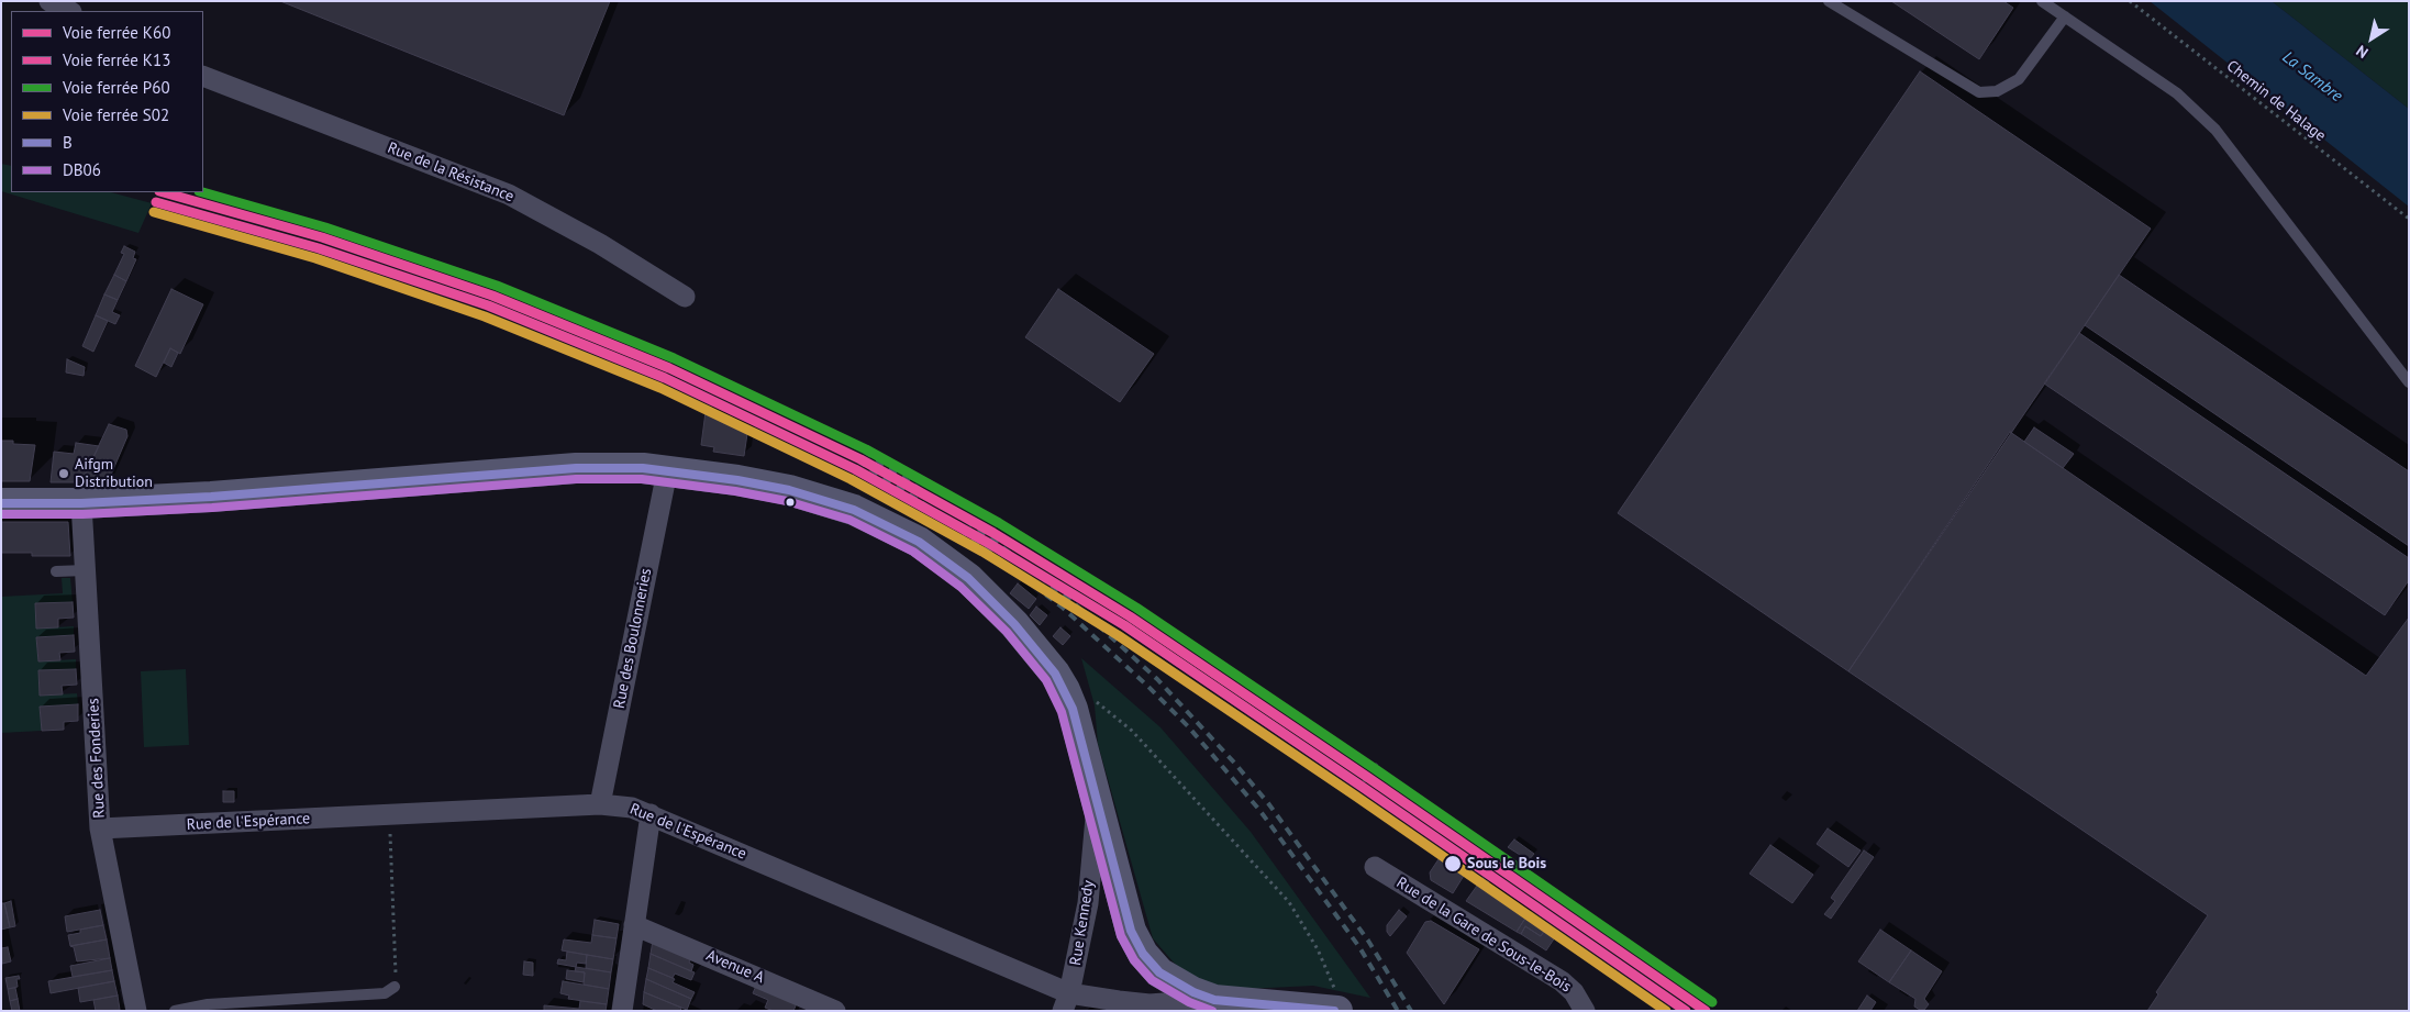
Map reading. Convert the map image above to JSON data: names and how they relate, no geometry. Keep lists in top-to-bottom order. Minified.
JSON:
{"streets":{"street":["Rue de la Résistance","Rue des Boulonneries","Rue des Fonderies","Rue de l'Espérance","Rue Kennedy","Rue de la Gare de Sous-le-Bois","Avenue A"],"path":["Chemin de Halage"]},"crossings":[["Rue des Boulonneries","Rue de l'Espérance"],["Rue des Fonderies","Rue de l'Espérance"],["Rue de l'Espérance","Rue Kennedy"]],"water":["La Sambre"],"places":["Aifgm Distribution","Sous le Bois"],"lines":["rail line K60","rail line P60","rail line K13","rail line S02","transit line B","transit line DB06"],"legend":["Voie ferrée K60","Voie ferrée K13","Voie ferrée P60","Voie ferrée S02","B","DB06"],"north":"bottom left"}
